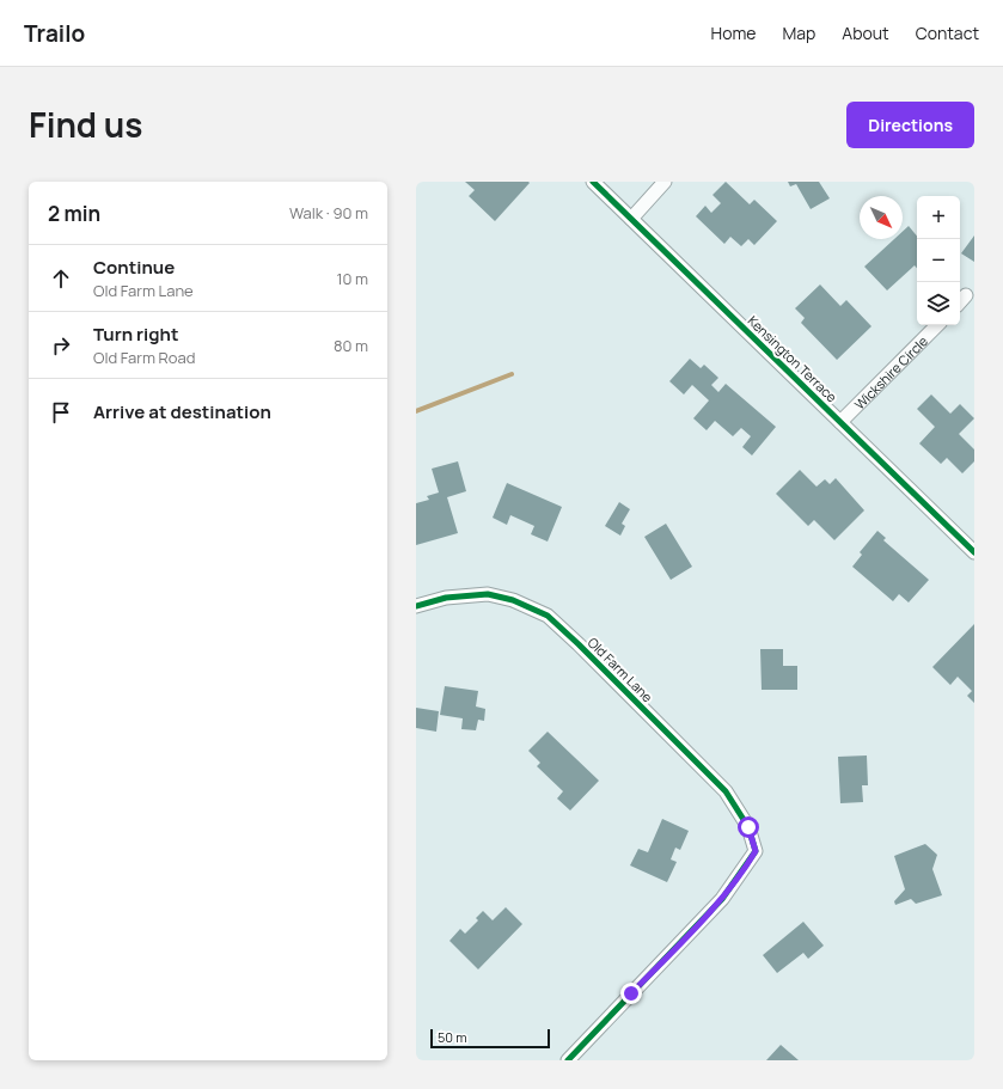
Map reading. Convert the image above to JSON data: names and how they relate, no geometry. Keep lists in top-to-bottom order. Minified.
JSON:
{"streets":{"street":["Kensington Terrace","Wickshire Circle","Old Farm Lane"]},"crossings":[["Kensington Terrace","Wickshire Circle"]],"scale_bar":"50 m","north":"bottom right","page":{"header":"Trailo","nav":["Home","Map","About","Contact"],"title":"Find us","buttons":"Directions","heading":["2 min","Walk · 90 m"],"map_buttons":["+","−"],"list":[["Continue","Old Farm Lane","10 m"],["Turn right","Old Farm Road","80 m"],"Arrive at destination"],"scale":"50 m"}}
